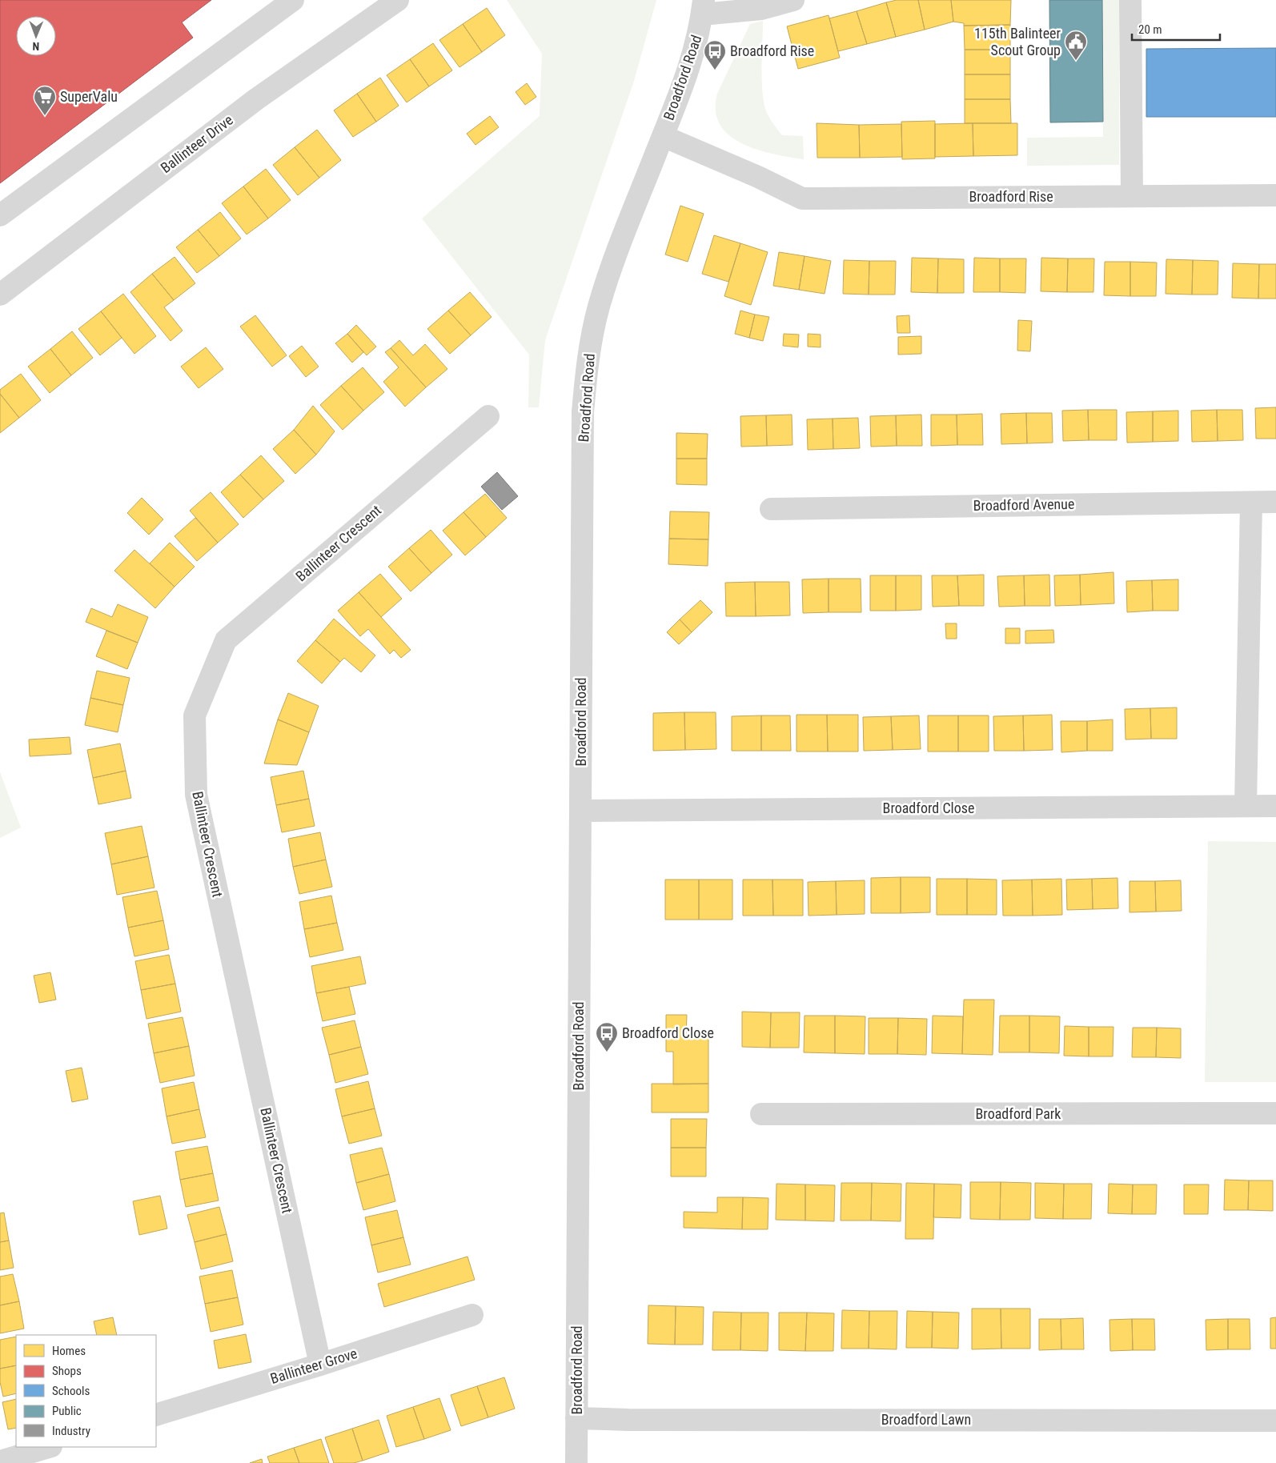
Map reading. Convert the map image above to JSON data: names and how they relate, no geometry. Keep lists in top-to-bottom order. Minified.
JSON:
{"streets":{"street":["Broadford Road","Ballinteer Drive","Broadford Rise","Broadford Avenue","Ballinteer Crescent","Broadford Close","Broadford Park","Ballinteer Grove","Broadford Lawn"]},"crossings":[["Broadford Road","Broadford Rise"],["Broadford Road","Broadford Close"],["Broadford Road","Broadford Lawn"],["Ballinteer Crescent","Ballinteer Grove"]],"places":{"public building":["115th Balinteer Scout Group"],"bus stop":["Broadford Rise","Broadford Close"],"supermarket":["SuperValu"]},"legend":["Homes","Shops","Schools","Public","Industry"],"scale_bar":"20 m","north":"bottom"}
